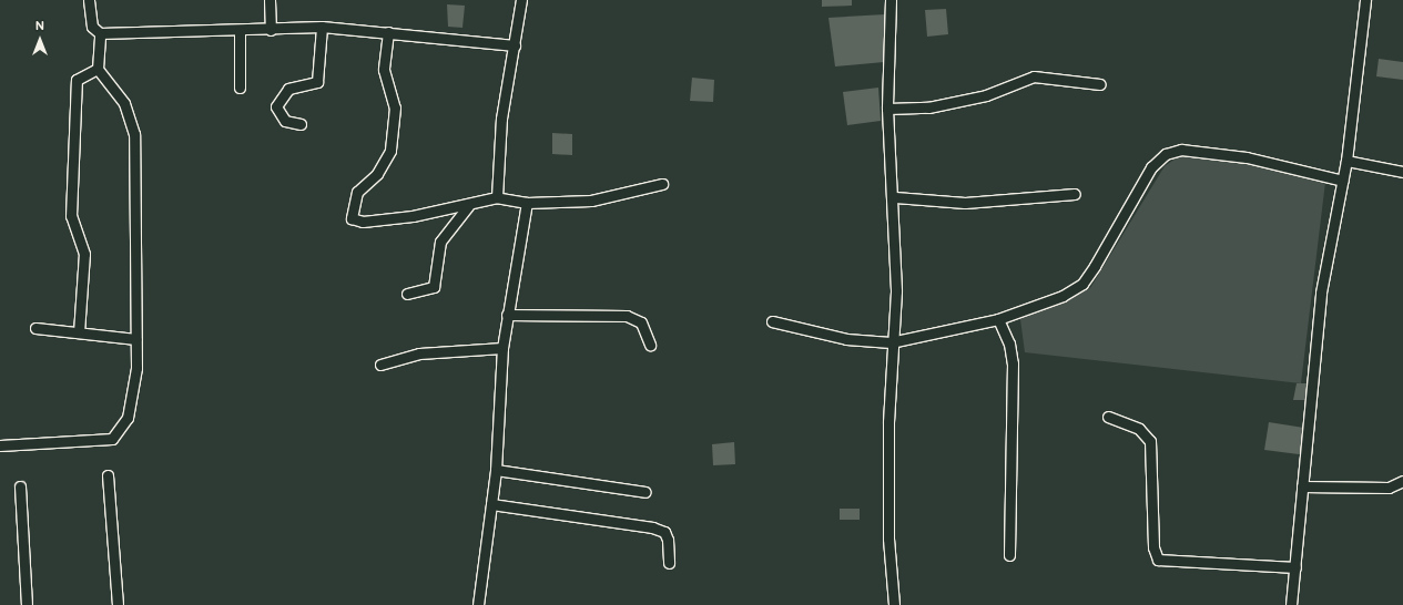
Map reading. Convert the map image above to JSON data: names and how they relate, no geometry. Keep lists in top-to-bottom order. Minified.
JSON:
{"north":"top"}
